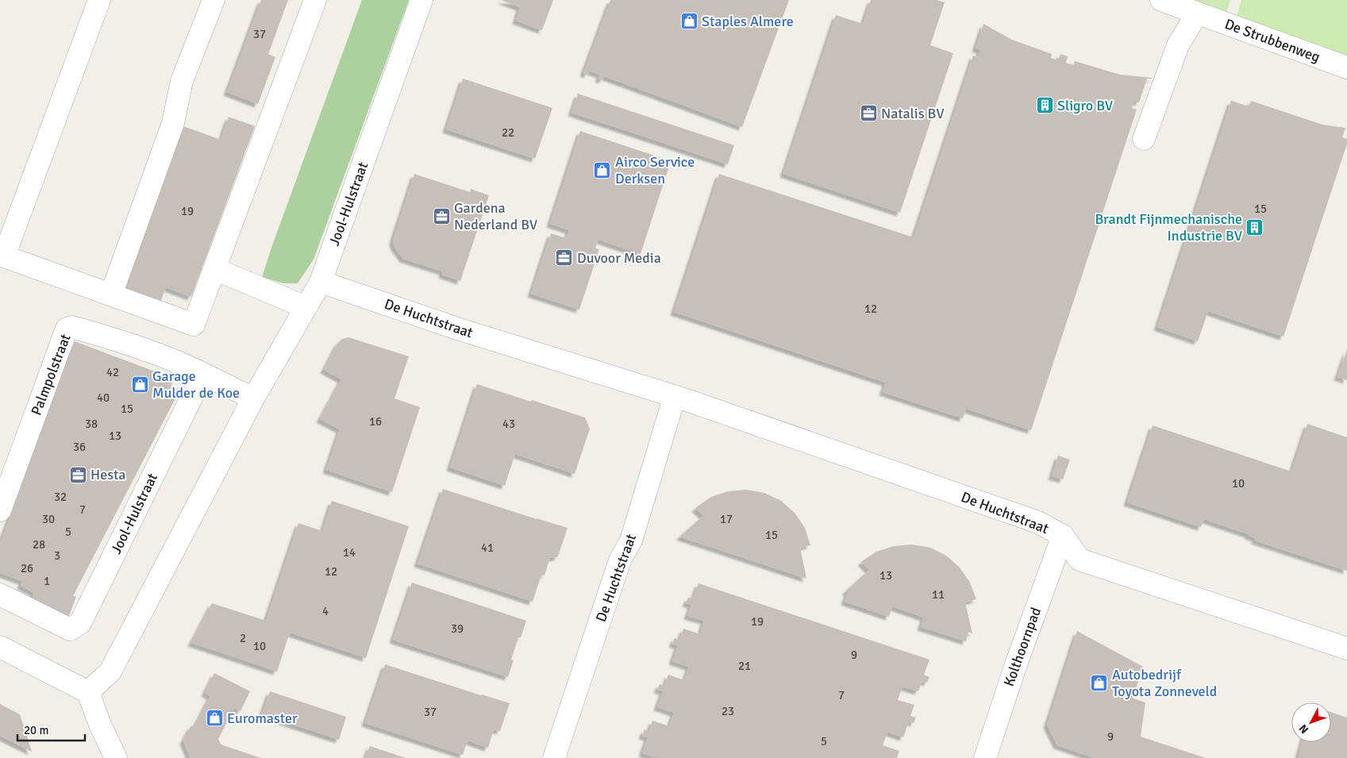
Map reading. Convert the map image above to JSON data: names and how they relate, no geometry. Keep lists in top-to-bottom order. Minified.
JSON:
{"streets":{"street":["De Strubbenweg","Jool-Hulstraat","De Huchtstraat","Palmpolstraat","Kolthoornpad"]},"crossings":[["Jool-Hulstraat","De Huchtstraat"],["Jool-Hulstraat","Palmpolstraat"],["De Huchtstraat","Kolthoornpad"]],"places":{"shop":["Staples Almere","Airco Service Derksen","Garage Mulder de Koe","Autobedrijf Toyota Zonneveld","Euromaster"],"building":["Sligro BV","Brandt Fijnmechanische Industrie BV"],"office":["Natalis BV","Gardena Nederland BV","Duvoor Media","Hesta"]},"house_numbers":["37","22","15","19","12","42","40","15","16","38","43","13","36","10","32","7","30","17","5","15","28","41","14","3","26","12","13","1","11","4","19","39","2","10","9","21","7","23","37","9","5"],"scale_bar":"20 m","north":"bottom left"}
